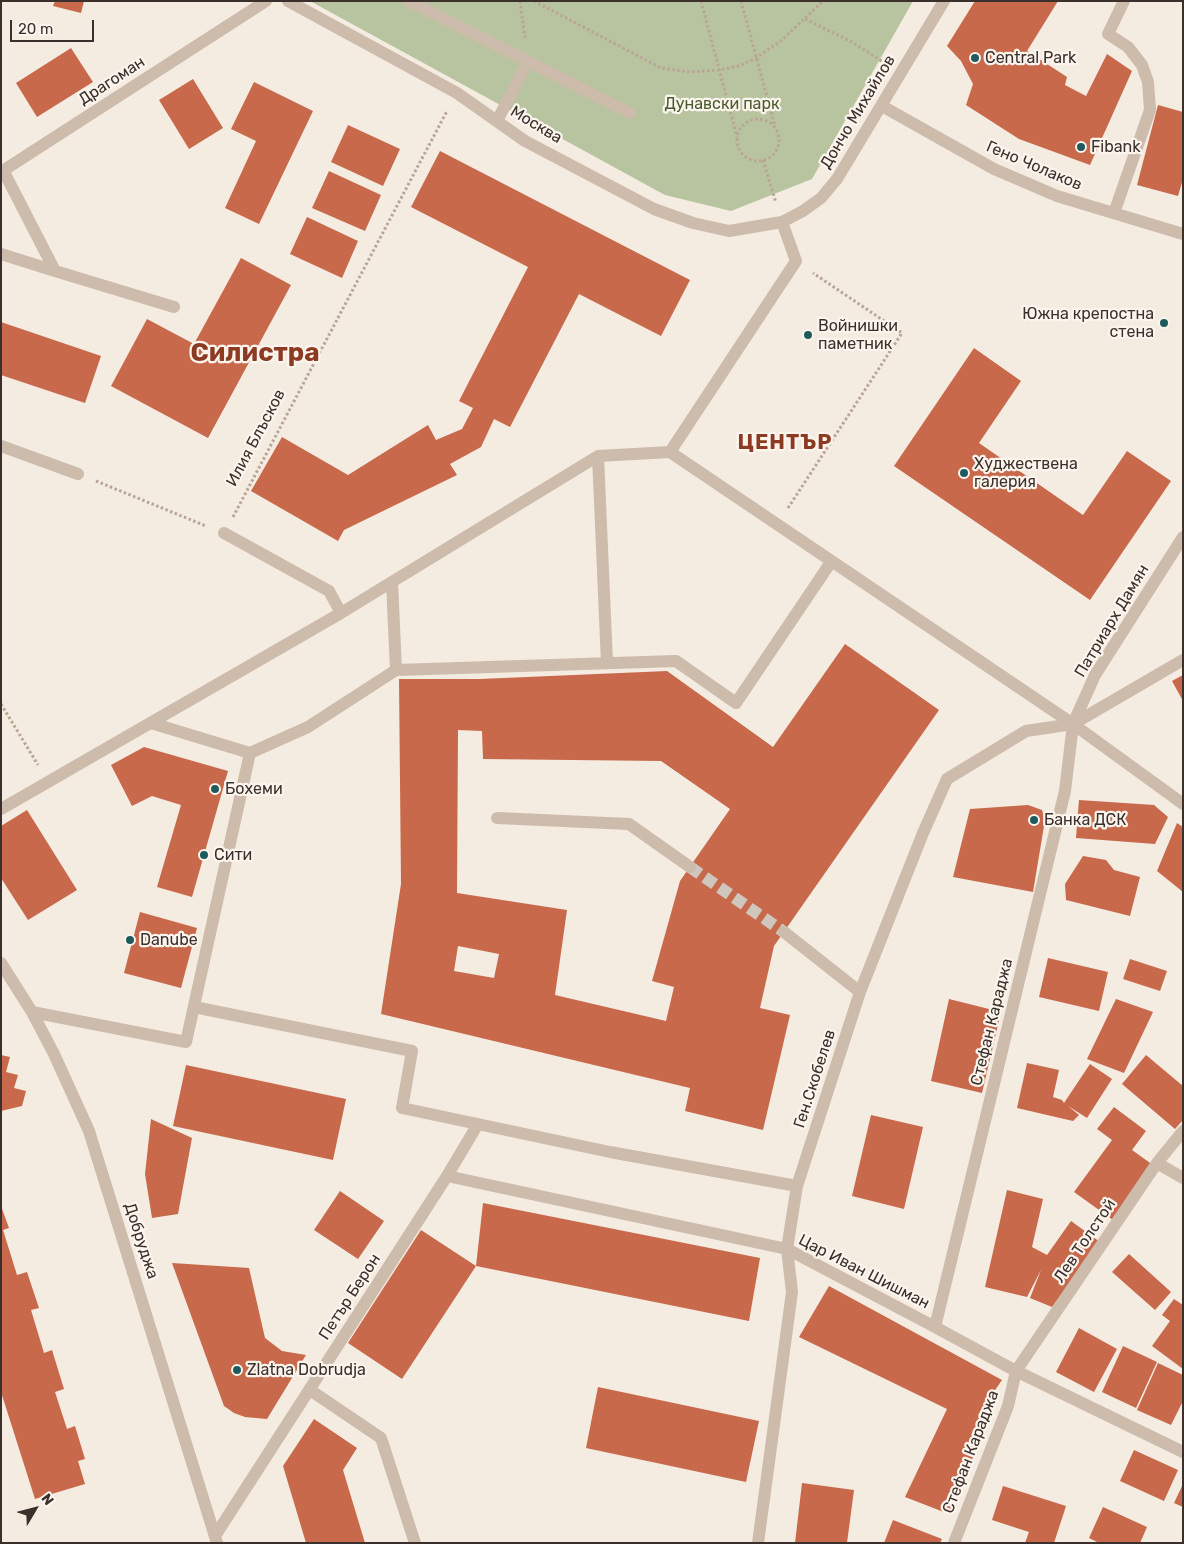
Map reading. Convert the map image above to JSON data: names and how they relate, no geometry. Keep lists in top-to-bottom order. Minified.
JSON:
{"streets":{"street":["Драгоман","Дончо Михайлов","Москва","Гено Чолаков","Патриарх Дамян","Стефан Караджа","Ген.Скобелев","Добруджа","Лев Толстой","Цар Иван Шишман","Петър Берон"],"path":["Илия Блъсков"]},"crossings":[["Дончо Михайлов","Москва"],["Дончо Михайлов","Гено Чолаков"],["Москва","Илия Блъсков"],["Патриарх Дамян","Стефан Караджа"],["Патриарх Дамян","Ген.Скобелев"],["Стефан Караджа","Ген.Скобелев"],["Стефан Караджа","Лев Толстой"],["Стефан Караджа","Цар Иван Шишман"],["Ген.Скобелев","Цар Иван Шишман"],["Добруджа","Петър Берон"],["Лев Толстой","Цар Иван Шишман"],["Цар Иван Шишман","Петър Берон"]],"districts":["Силистра","ЦЕНТЪР"],"parks":["Дунавски парк"],"places":["Central Park","Fibank","Южна крепостна стена","Войнишки паметник","Худжествена галерия","Бохеми","Банка ДСК","Сити","Danube","Zlatna Dobrudja"],"scale_bar":"20 m","north":"top right"}
